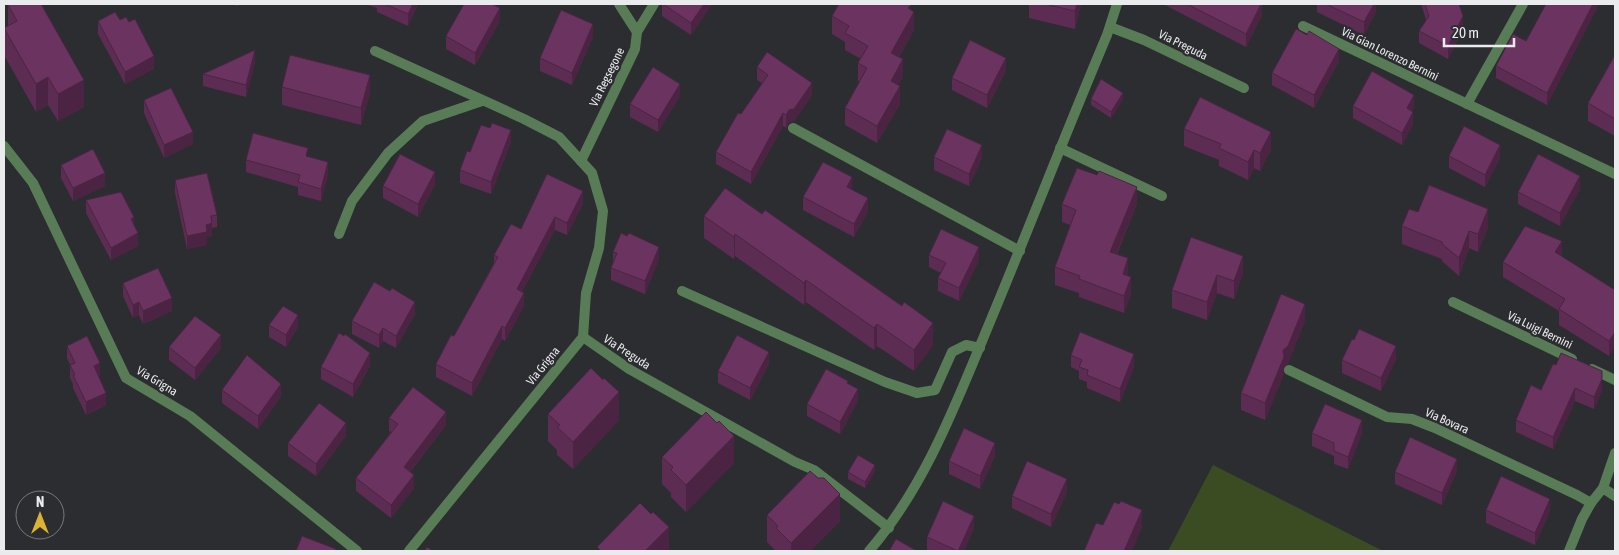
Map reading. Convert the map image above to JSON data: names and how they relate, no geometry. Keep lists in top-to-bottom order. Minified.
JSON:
{"streets":{"street":["Via Preguda","Via Gian Lorenzo Bernini","Via Regsegone","Via Luigi Bernini","Via Grigna","Via Bovara"]},"crossings":[["Via Preguda","Via Grigna"]],"scale_bar":"20 m","north":"top"}
